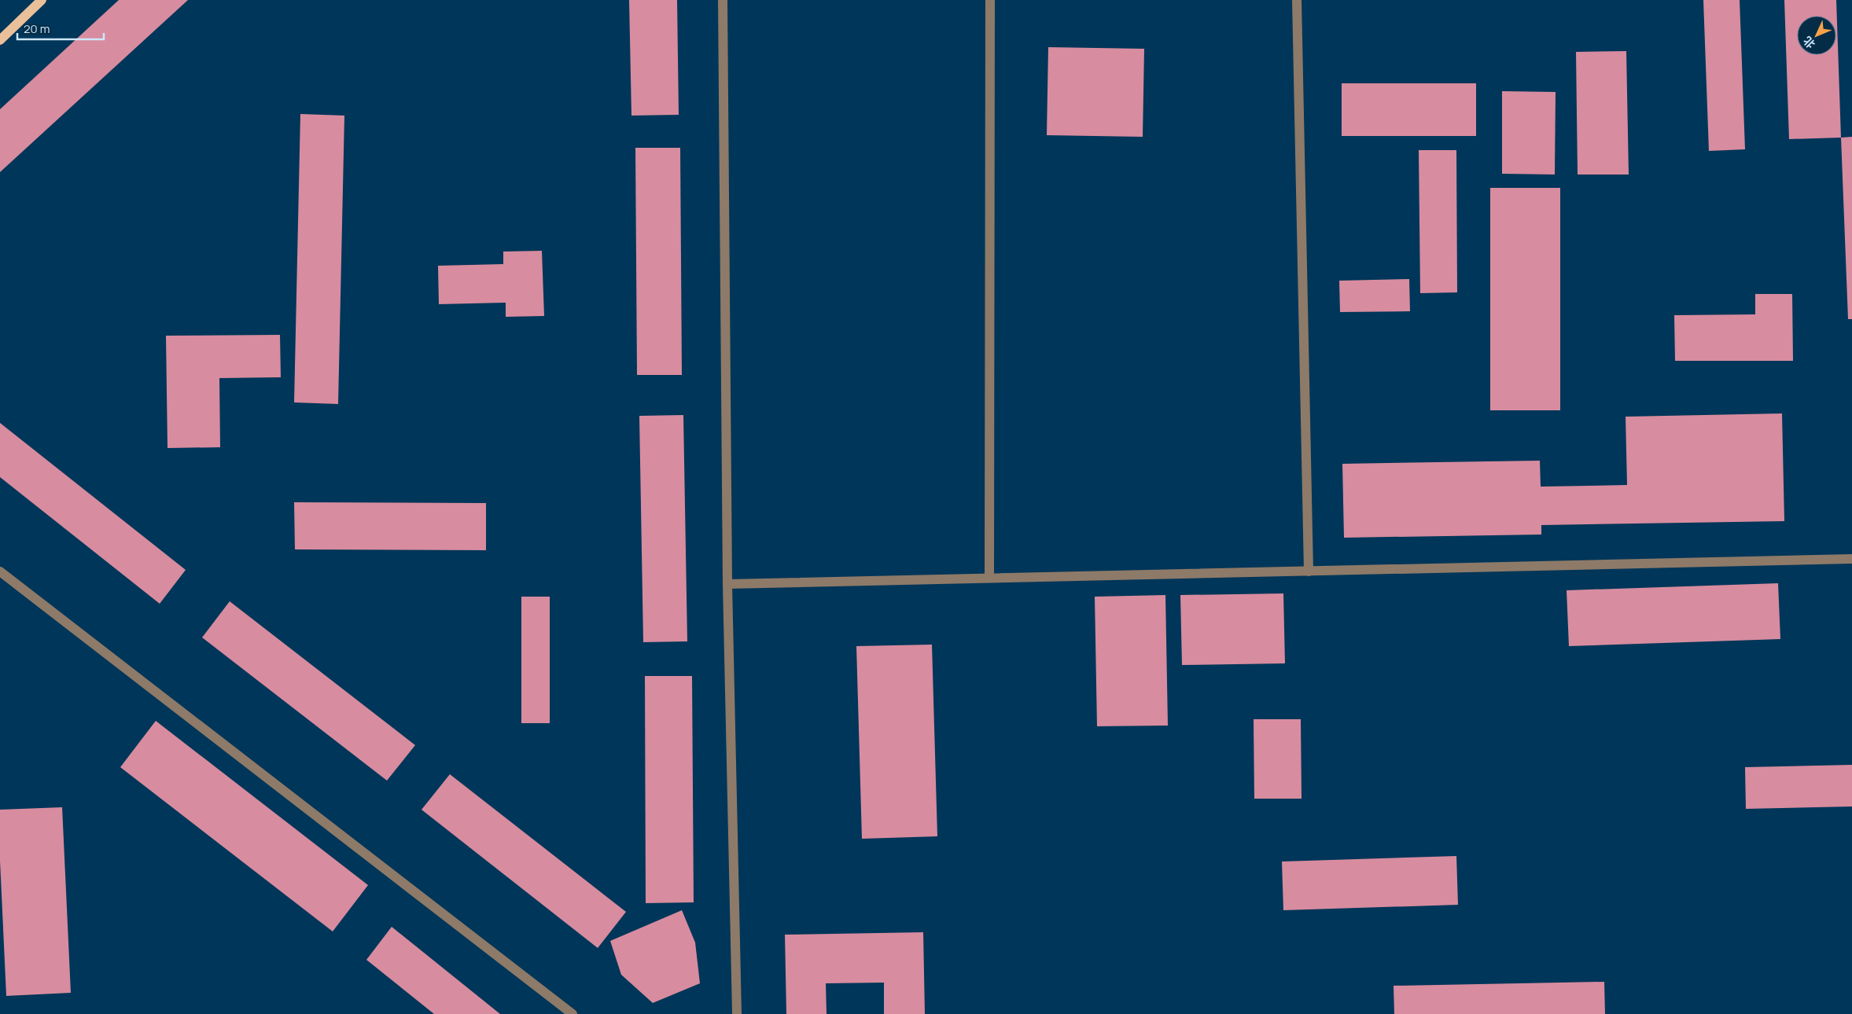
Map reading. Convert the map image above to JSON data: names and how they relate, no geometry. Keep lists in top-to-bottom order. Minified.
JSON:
{"scale_bar":"20 m","north":"bottom left"}
